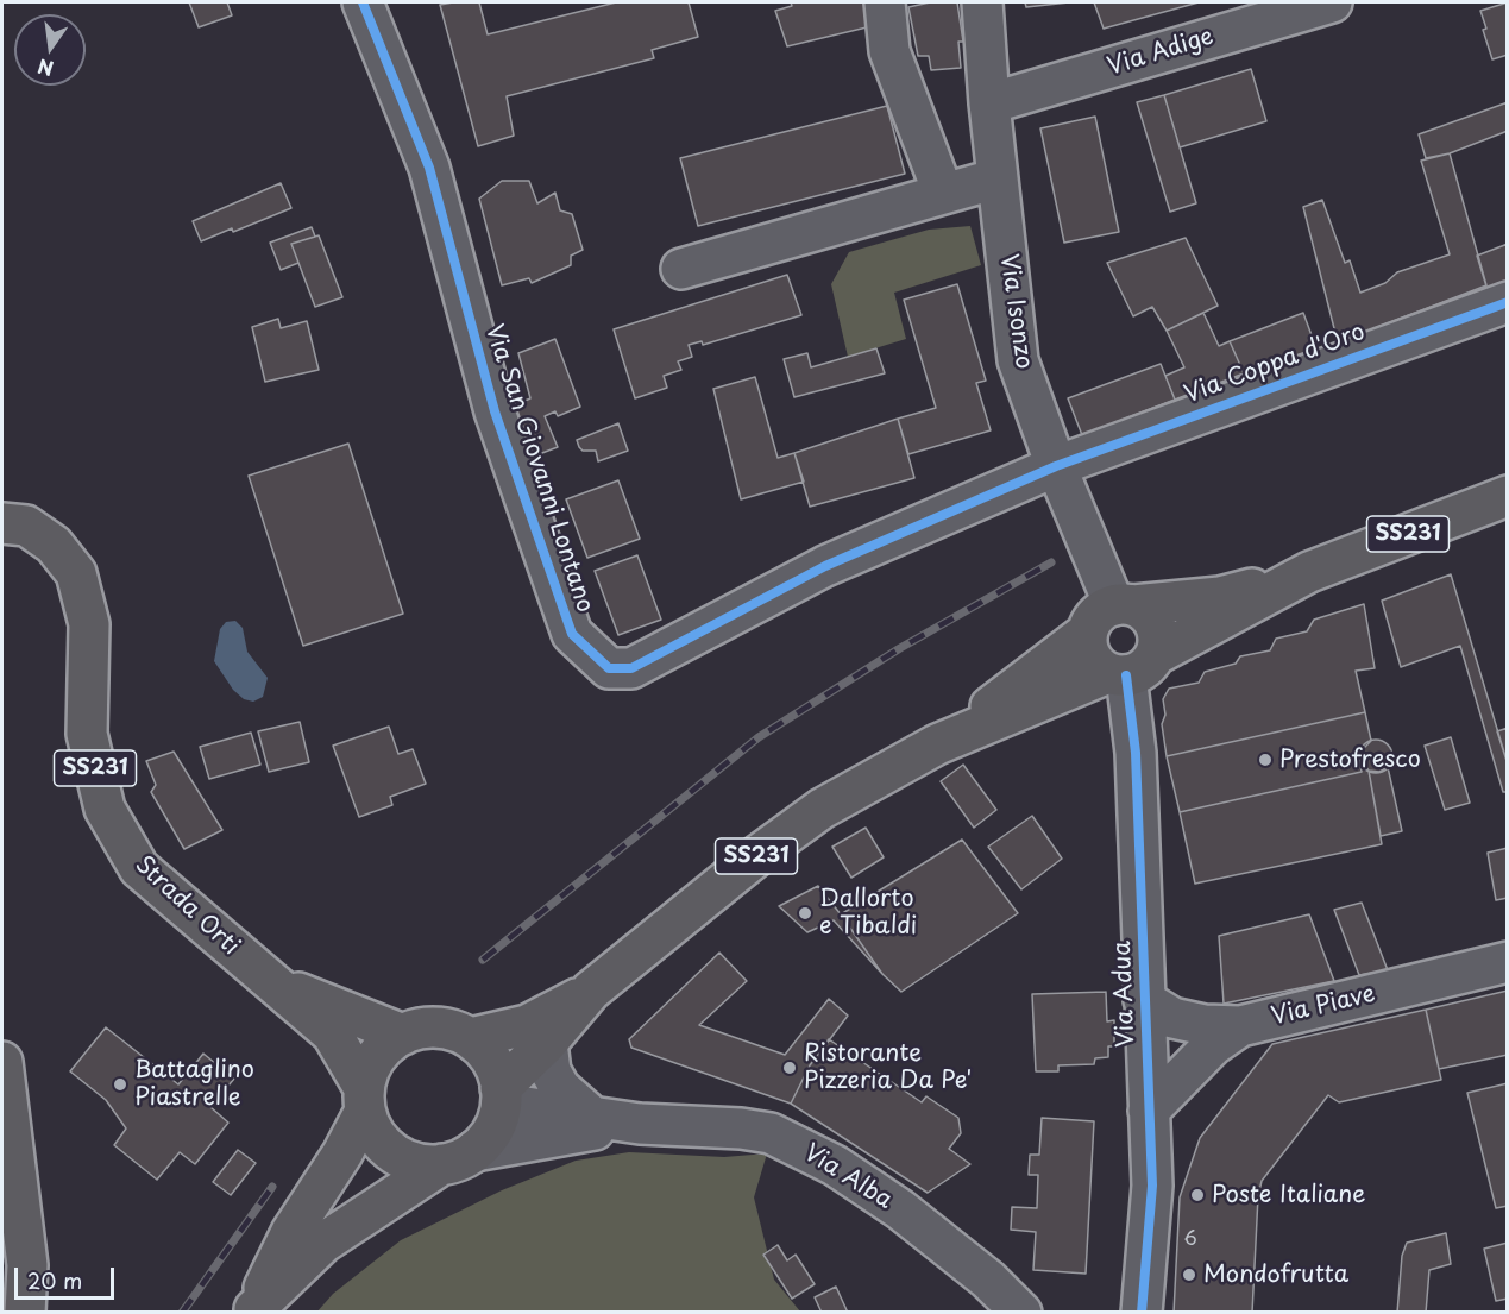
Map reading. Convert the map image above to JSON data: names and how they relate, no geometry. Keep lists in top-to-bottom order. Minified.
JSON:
{"streets":{"main road":["SS231","Strada Orti"],"street":["Via Adige","Via Isonzo","Via Coppa d'Oro","Via San Giovanni Lontano","Via Adua","Via Piave","Via Alba"]},"crossings":[["Via Adige","Via Isonzo"],["Via Isonzo","Via Coppa d'Oro"],["Via Isonzo","Via San Giovanni Lontano"],["Via Isonzo","SS231"],["Via Isonzo","Via Adua"],["Via Coppa d'Oro","Via San Giovanni Lontano"],["SS231","Strada Orti"],["SS231","Via Adua"],["SS231","Via Alba"],["Strada Orti","Via Alba"],["Via Adua","Via Piave"]],"places":["Prestofresco","Dallorto e Tibaldi","Ristorante Pizzeria Da Pe'","Battaglino Piastrelle","Poste Italiane","Mondofrutta"],"house_numbers":["6"],"scale_bar":"20 m","north":"bottom"}
